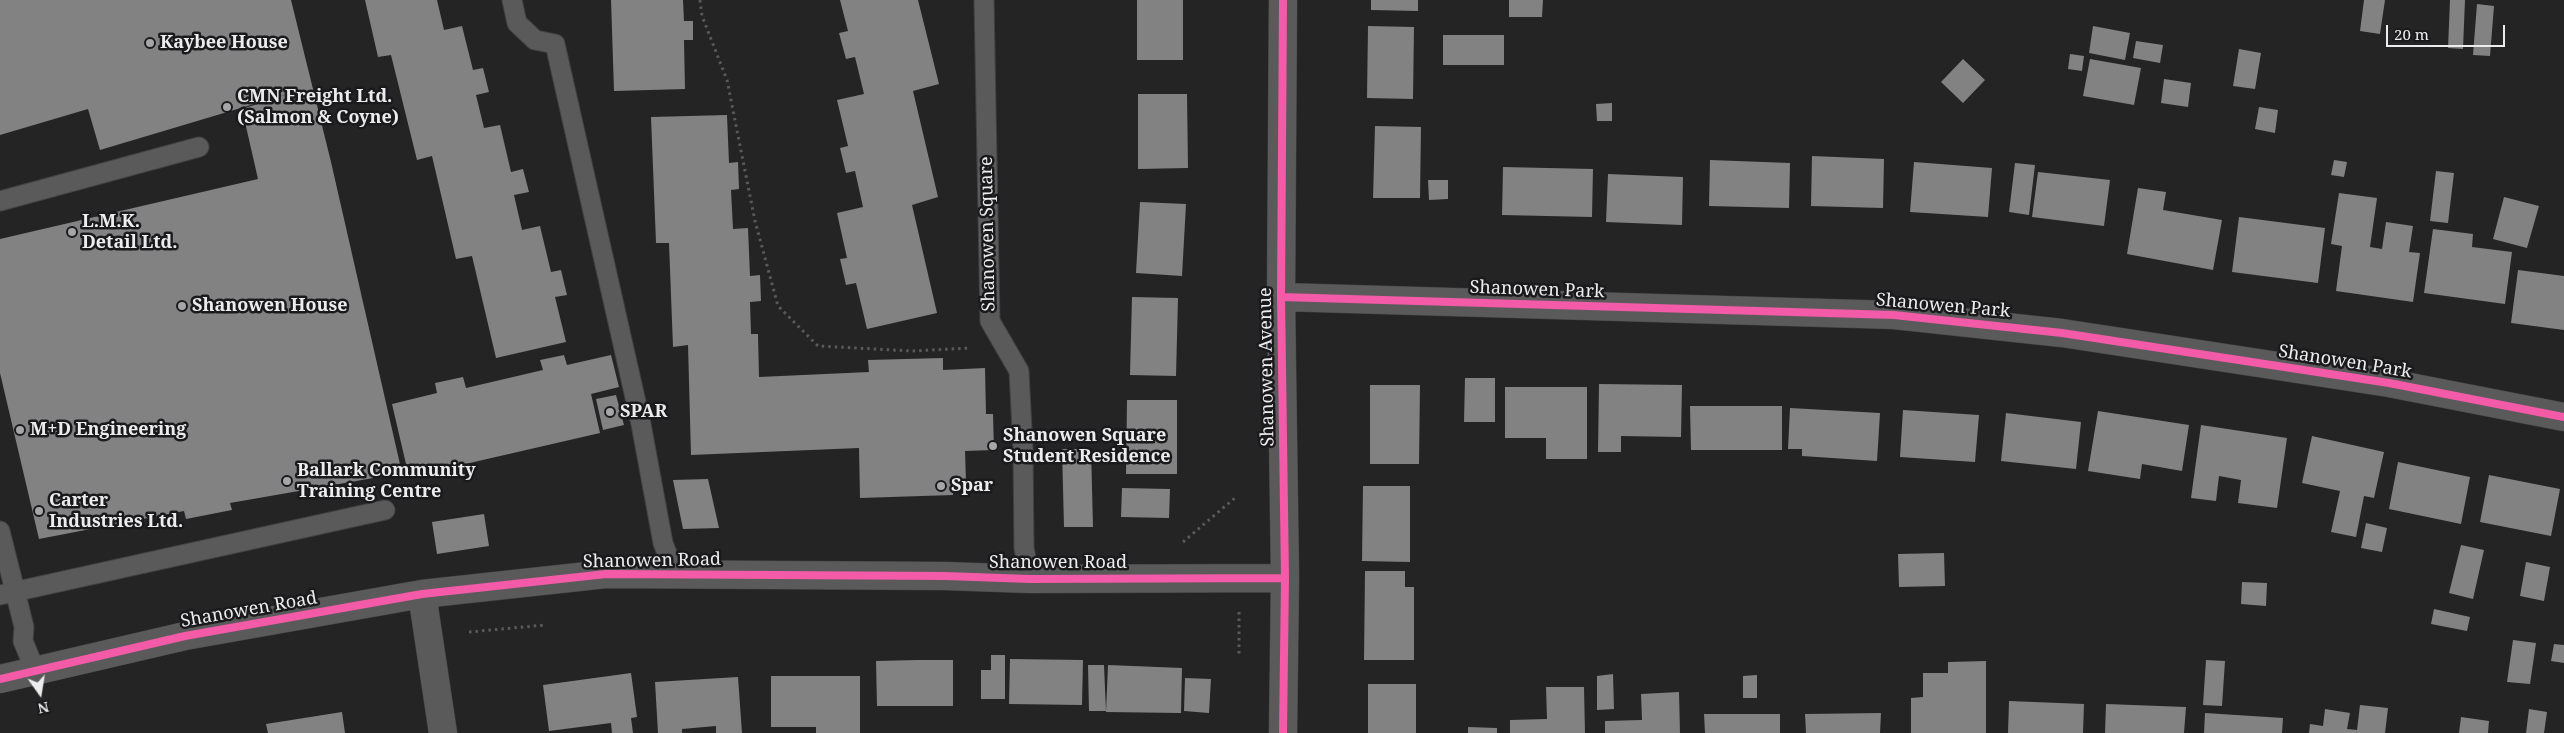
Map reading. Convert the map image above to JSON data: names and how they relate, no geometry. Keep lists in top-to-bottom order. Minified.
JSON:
{"streets":{"street":["Shanowen Park","Shanowen Avenue","Shanowen Road"],"lane":["Shanowen Square"]},"crossings":[["Shanowen Square","Shanowen Road"],["Shanowen Park","Shanowen Avenue"],["Shanowen Avenue","Shanowen Road"]],"places":["Kaybee House","CMN Freight Ltd. (Salmon & Coyne)","L.M.K. Detail Ltd.","Shanowen House","SPAR","M+D Engineering","Shanowen Square Student Residence","Ballark Community Training Centre","Spar","Carter Industries Ltd."],"scale_bar":"20 m","north":"bottom"}
